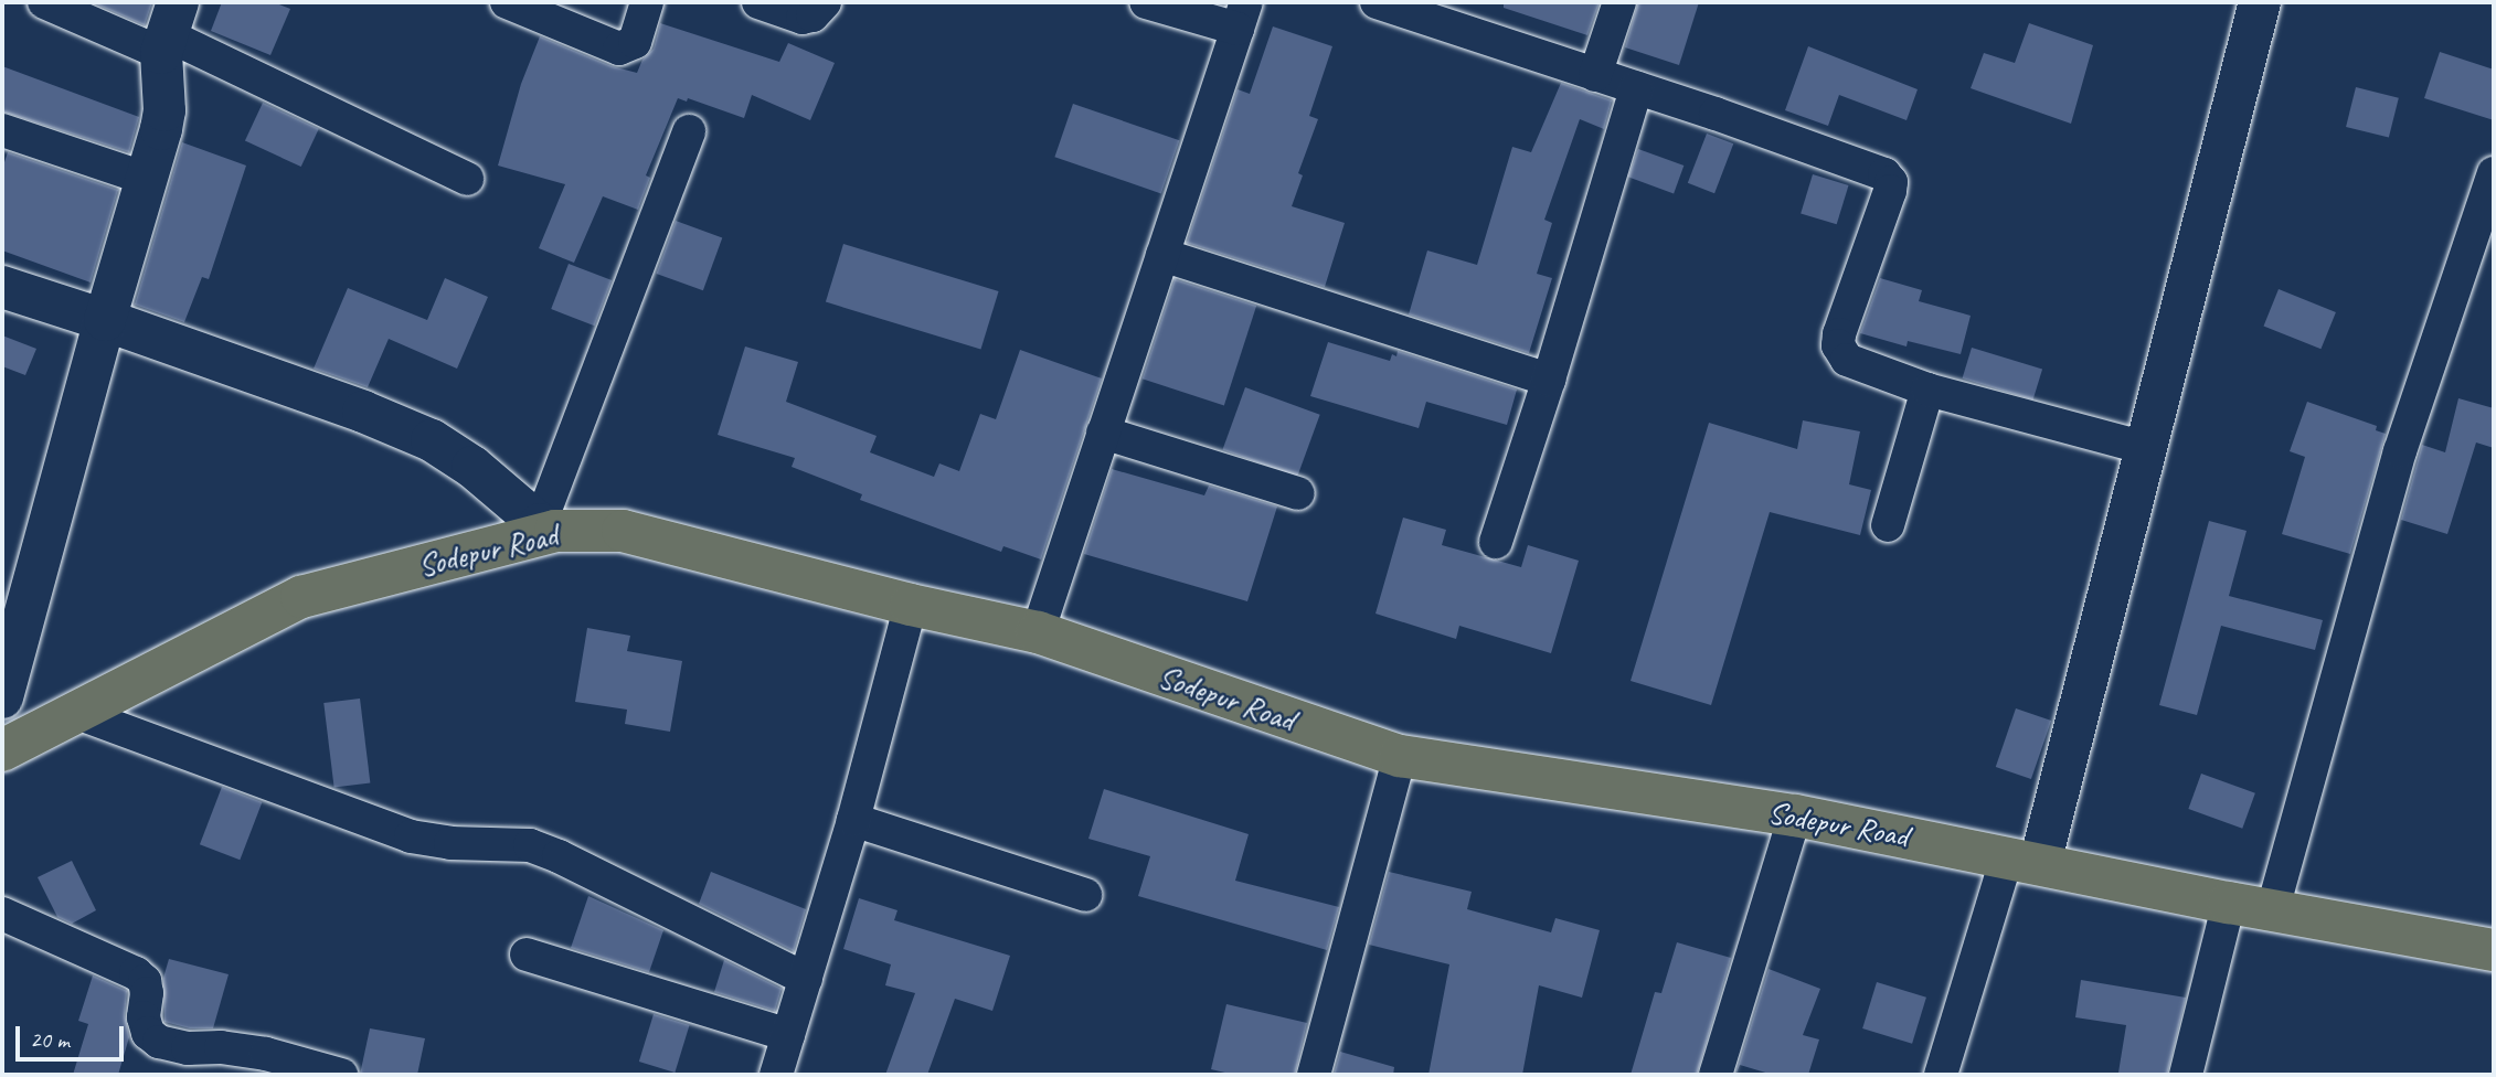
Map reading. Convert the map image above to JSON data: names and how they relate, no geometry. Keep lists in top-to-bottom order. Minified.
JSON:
{"streets":{"main road":["Sodepur Road"]},"scale_bar":"20 m"}
